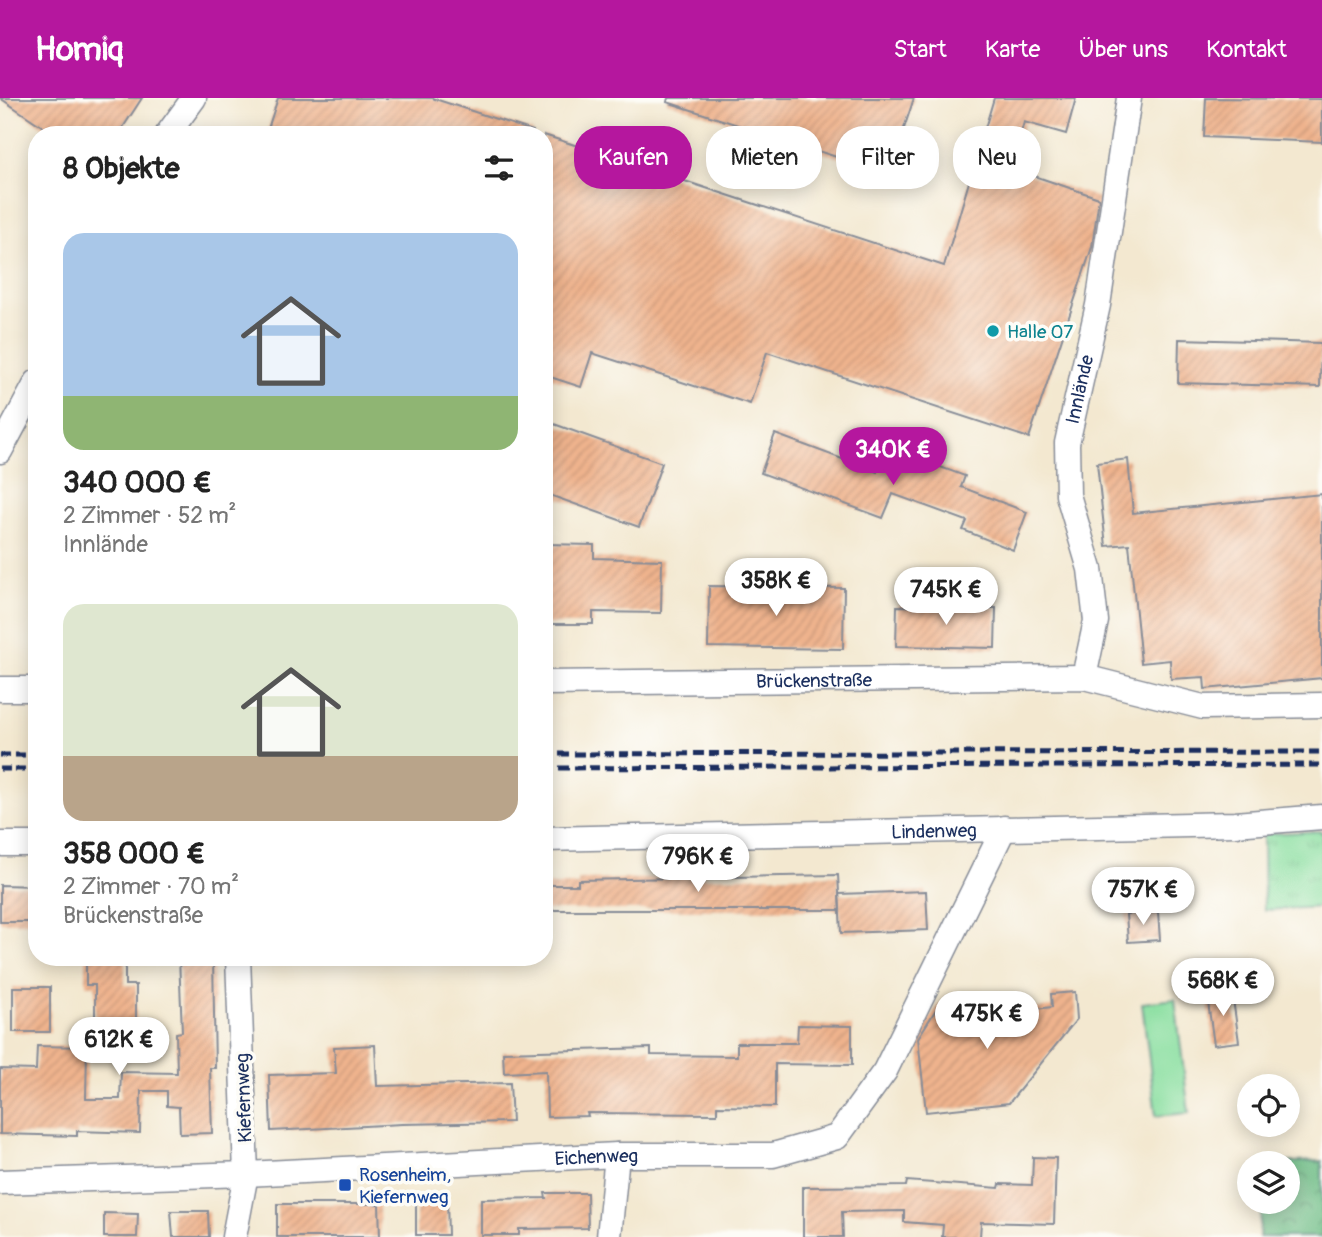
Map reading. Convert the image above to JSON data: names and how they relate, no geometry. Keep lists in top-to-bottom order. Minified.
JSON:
{"streets":{"street":["Innlände","Brückenstraße","Lindenweg","Kiefernweg","Eichenweg"]},"crossings":[["Innlände","Brückenstraße"],["Lindenweg","Eichenweg"],["Kiefernweg","Eichenweg"]],"places":{"other":["Halle 07"],"transit":["Rosenheim, Kiefernweg"]},"page":{"header":"Homiq","nav":["Start","Karte","Über uns","Kontakt"],"chip":["Kaufen","Mieten","Filter","Neu"],"heading":"8 Objekte","list":[{"name":"340 000 €","note":"2 Zimmer · 52 m² · Innlände"},{"name":"358 000 €","note":"2 Zimmer · 70 m² · Brückenstraße"}],"price":["340K €","358K €","745K €","796K €","757K €","568K €","475K €","612K €"]}}
